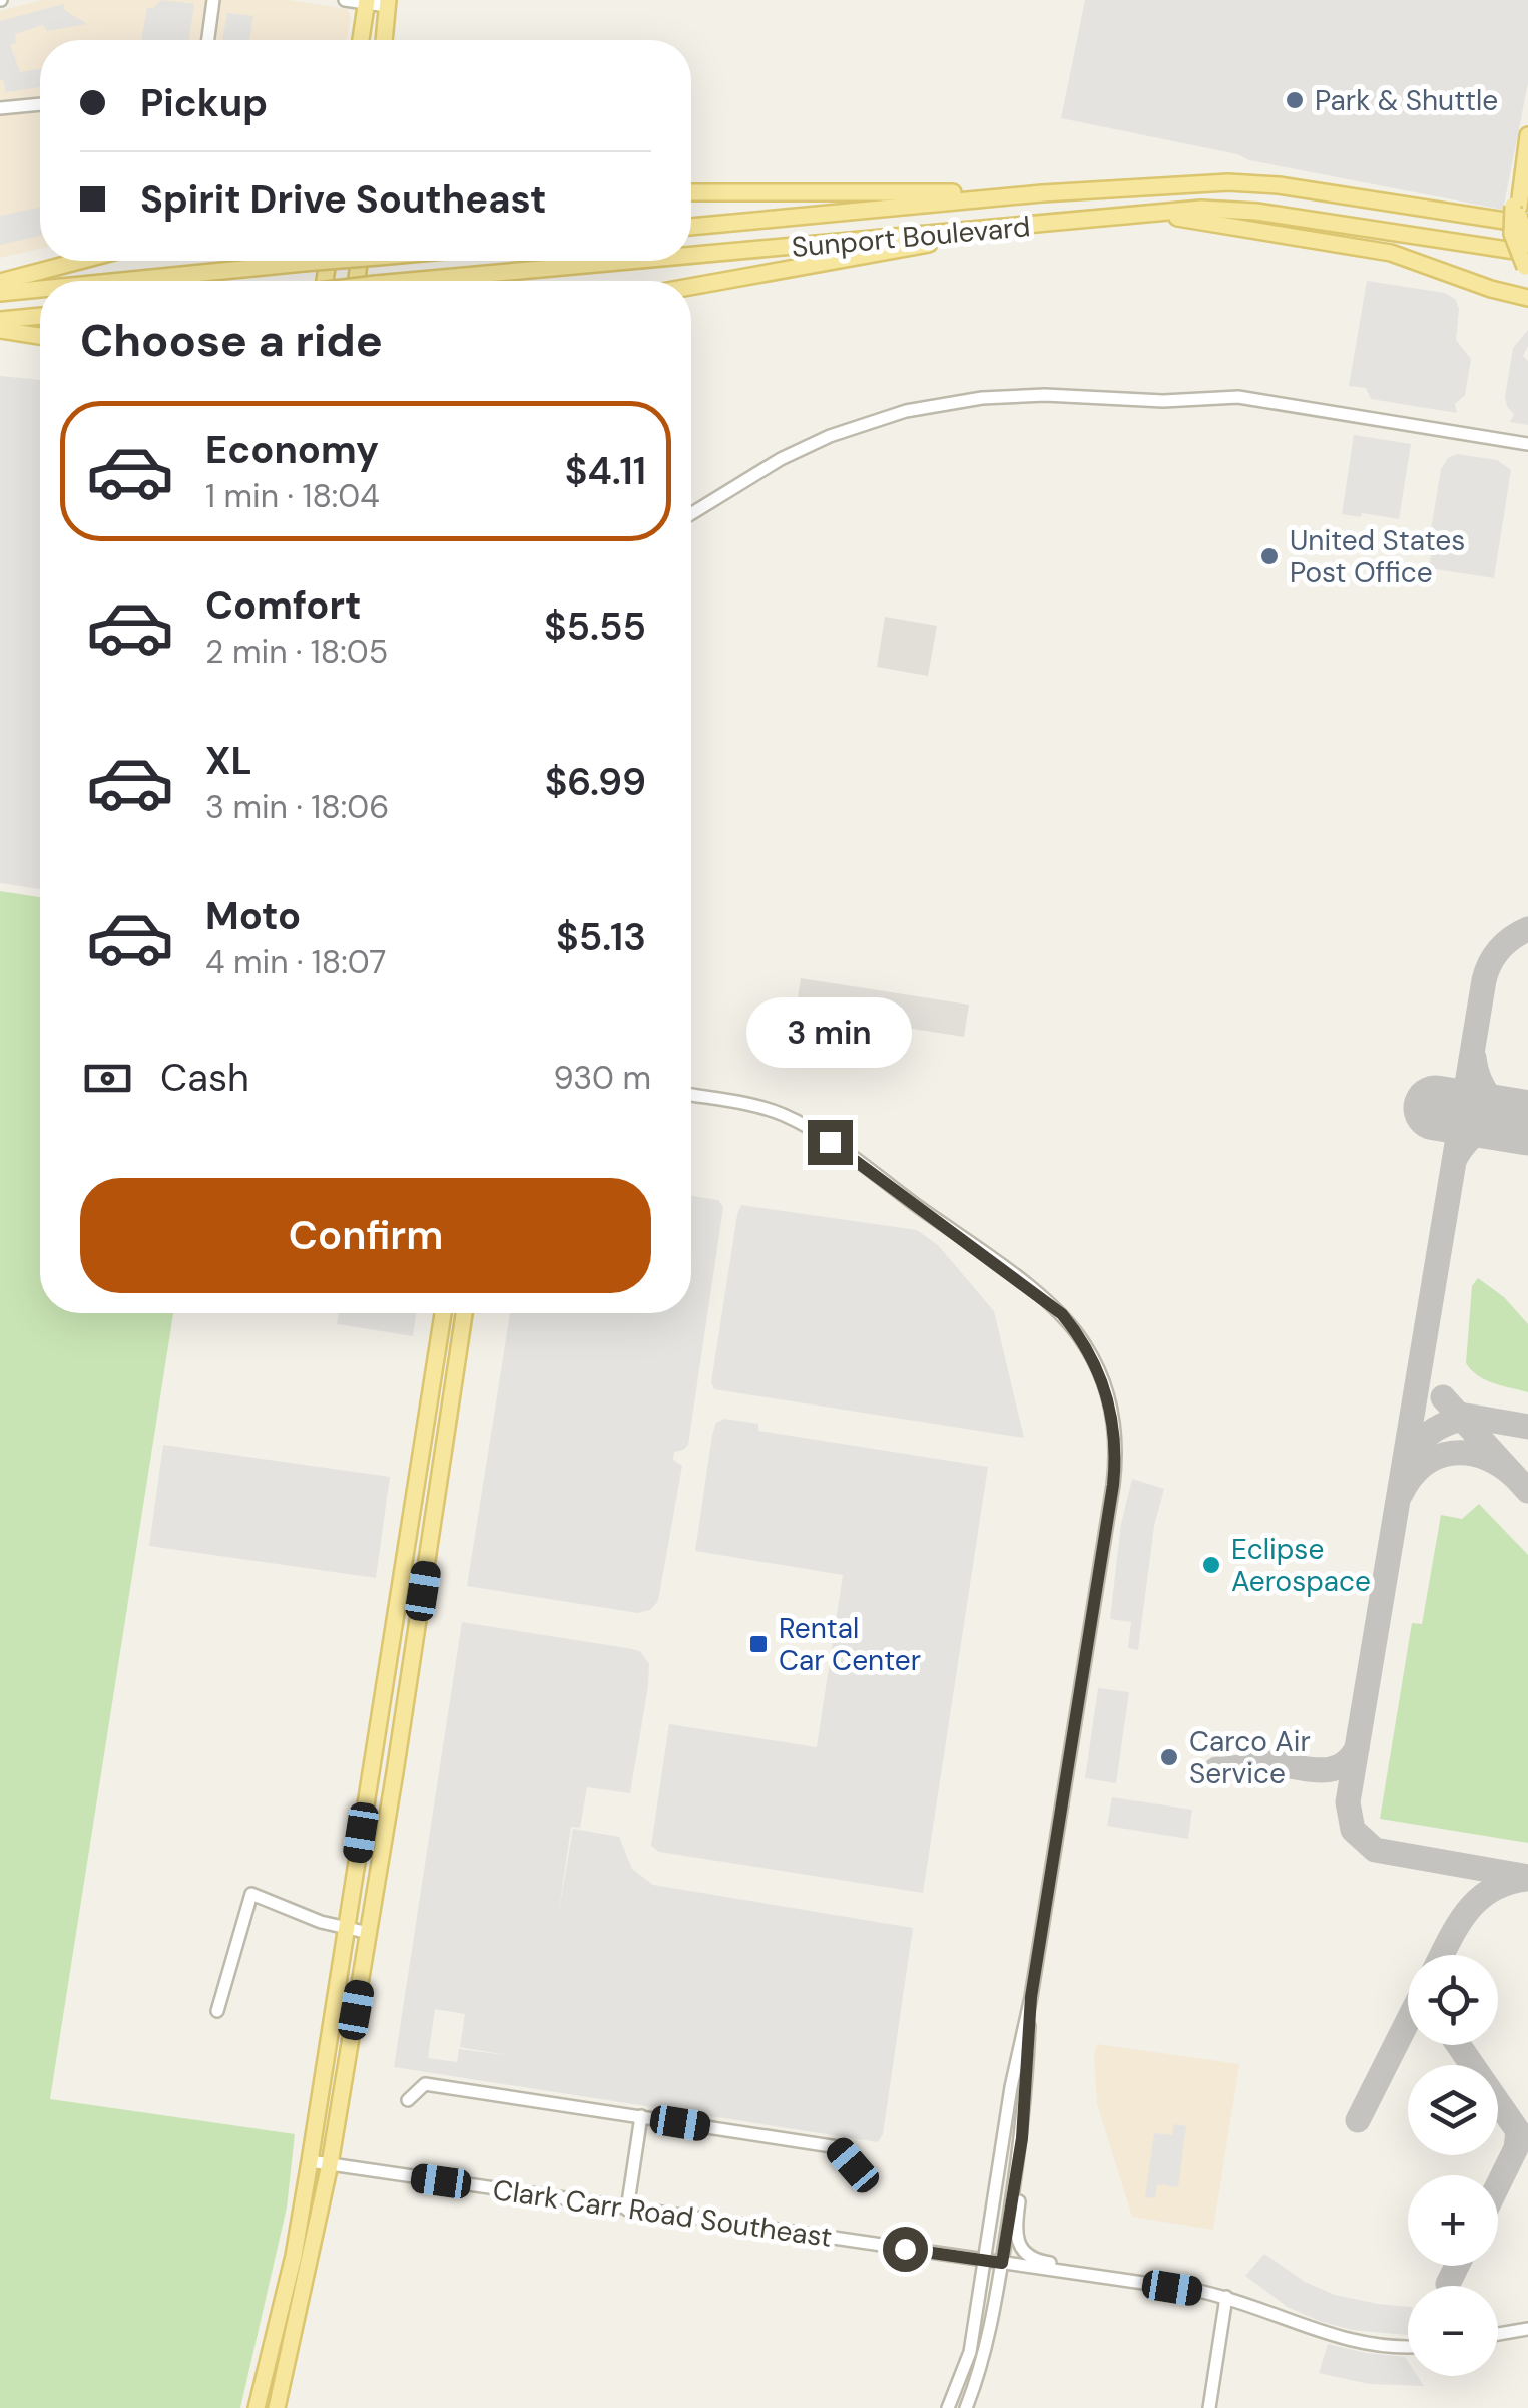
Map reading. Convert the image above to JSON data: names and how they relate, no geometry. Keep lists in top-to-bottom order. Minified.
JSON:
{"streets":{"main road":["Sunport Boulevard"],"street":["Clark Carr Road Southeast"]},"places":{"other":["Park & Shuttle","United States Post Office","Eclipse Aerospace","Carco Air Service"],"transit":["Rental Car Center"]},"page":{"banner":["Pickup","Spirit Drive Southeast"],"heading":"Choose a ride","list":[{"name":"Economy","note":"1 min · 18:04","value":"$4.11"},{"name":"Comfort","note":"2 min · 18:05","value":"$5.55"},{"name":"XL","note":"3 min · 18:06","value":"$6.99"},{"name":"Moto","note":"4 min · 18:07","value":"$5.13"}],"bubble":"3 min","pay":["Cash","930 m"],"buttons":"Confirm","map_buttons":["+","−"]}}
